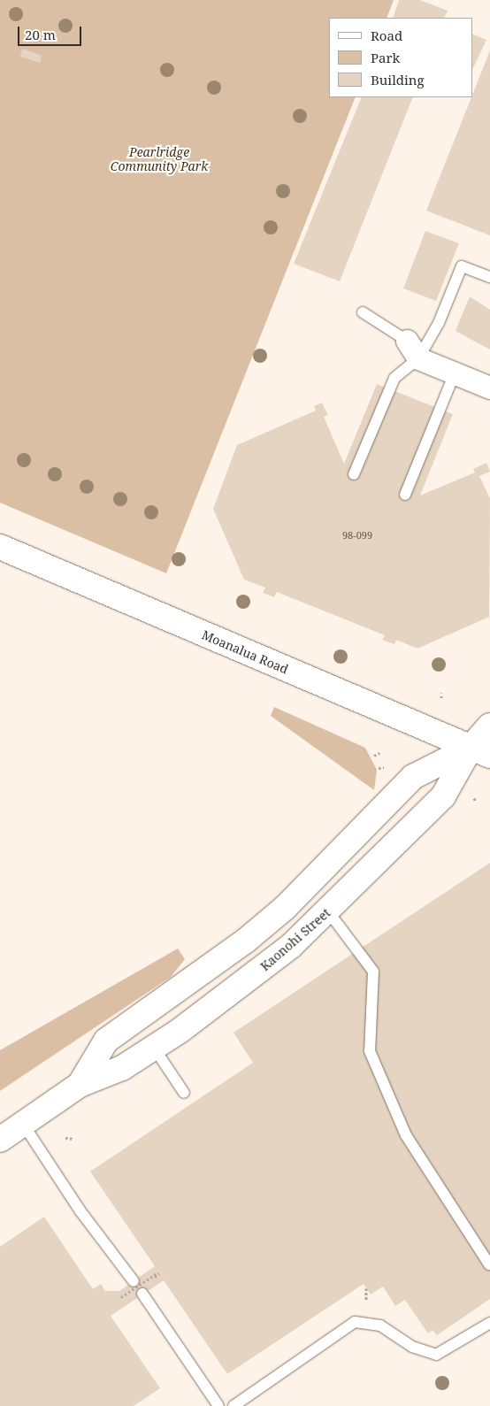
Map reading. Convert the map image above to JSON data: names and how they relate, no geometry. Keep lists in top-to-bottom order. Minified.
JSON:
{"streets":{"street":["Moanalua Road","Kaonohi Street"]},"crossings":[["Moanalua Road","Kaonohi Street"]],"parks":["Pearlridge Community Park"],"house_numbers":["98-099"],"legend":["Road","Park","Building"],"scale_bar":"20 m"}
